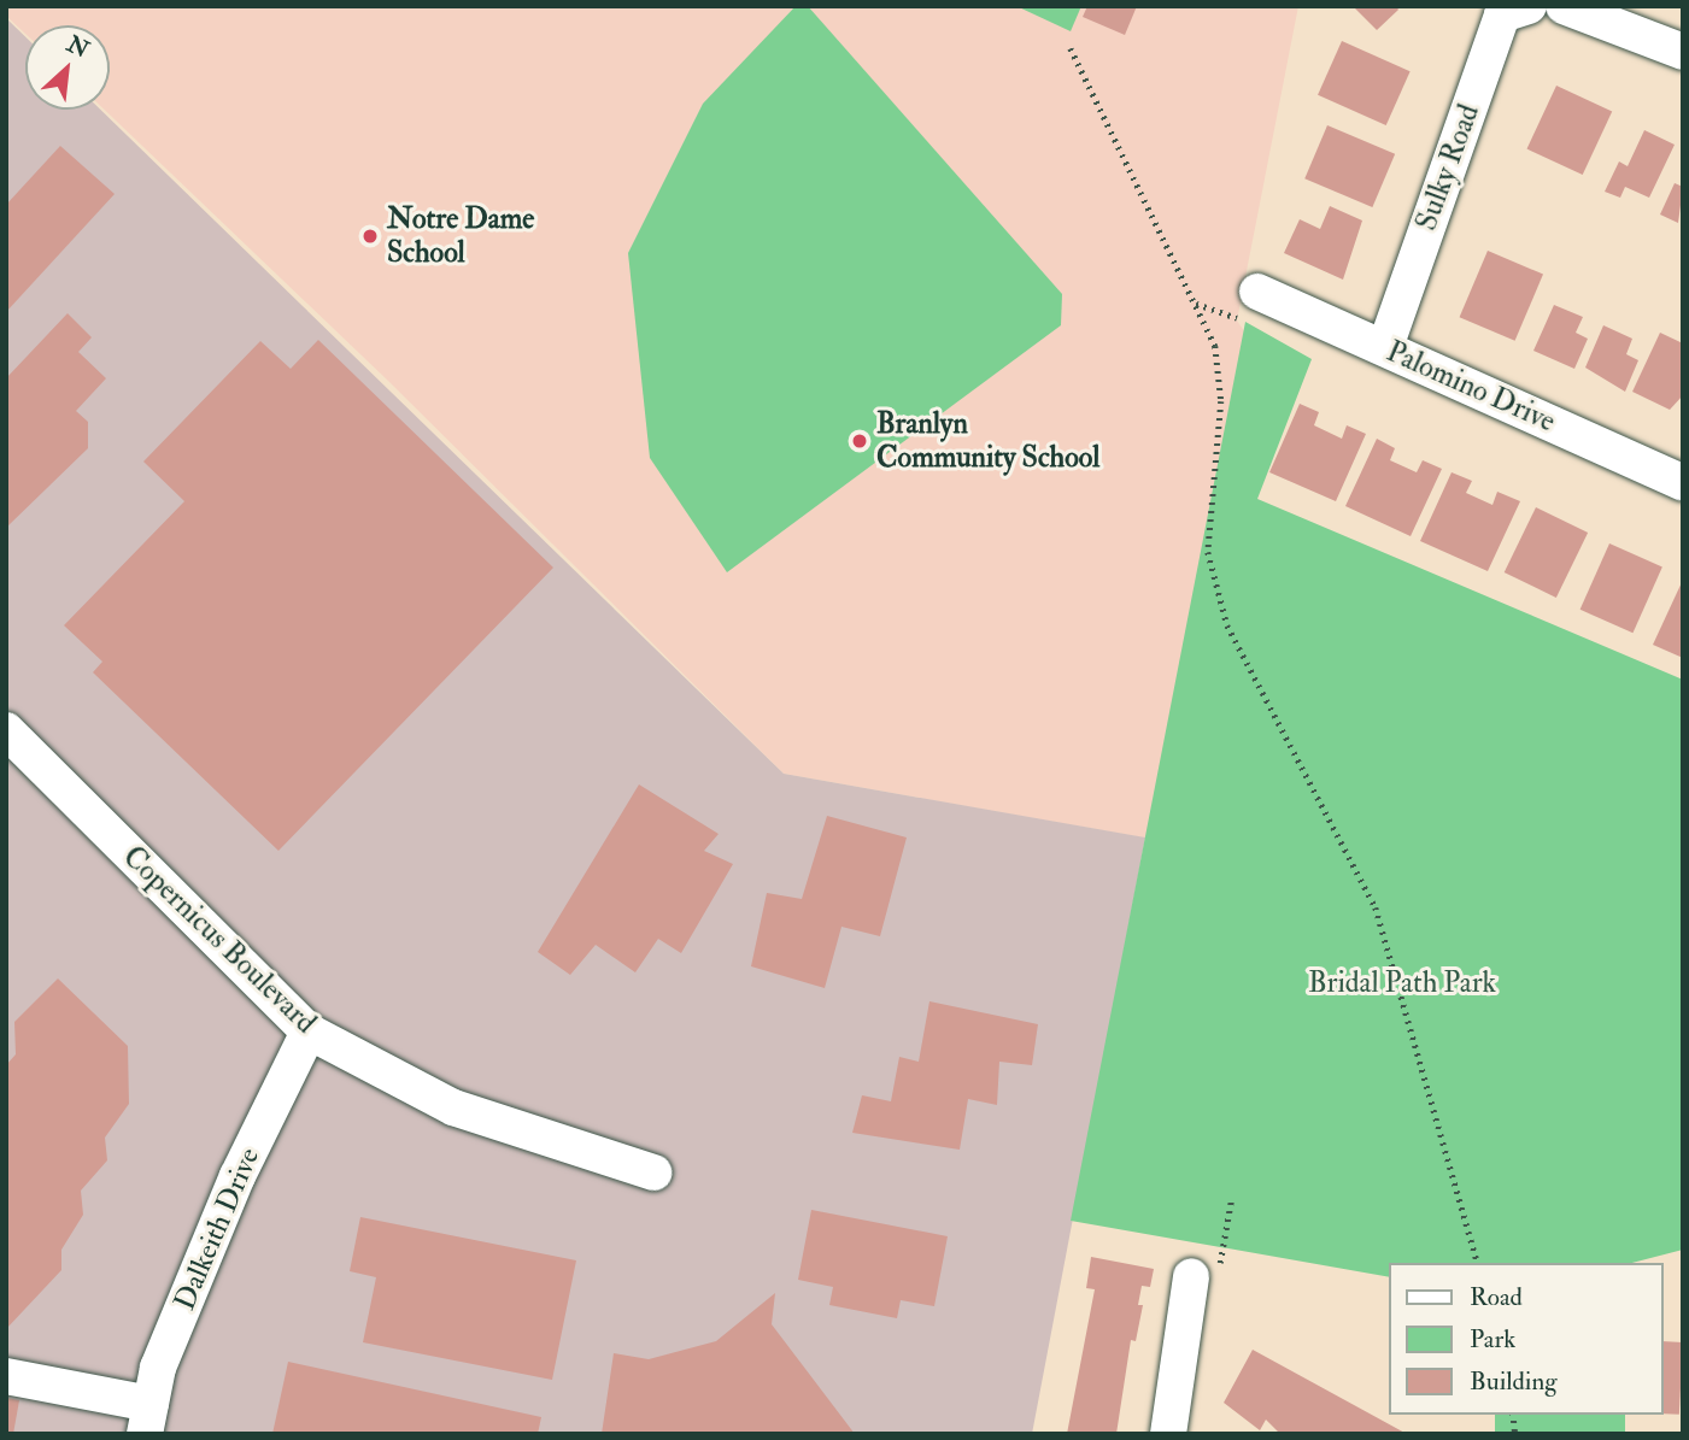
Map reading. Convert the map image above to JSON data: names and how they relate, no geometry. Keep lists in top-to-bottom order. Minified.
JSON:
{"streets":{"street":["Sulky Road","Palomino Drive","Copernicus Boulevard","Dalkeith Drive"]},"crossings":[["Sulky Road","Palomino Drive"],["Copernicus Boulevard","Dalkeith Drive"]],"parks":["Bridal Path Park"],"places":["Notre Dame School","Branlyn Community School"],"legend":["Road","Park","Building"],"north":"top right"}
